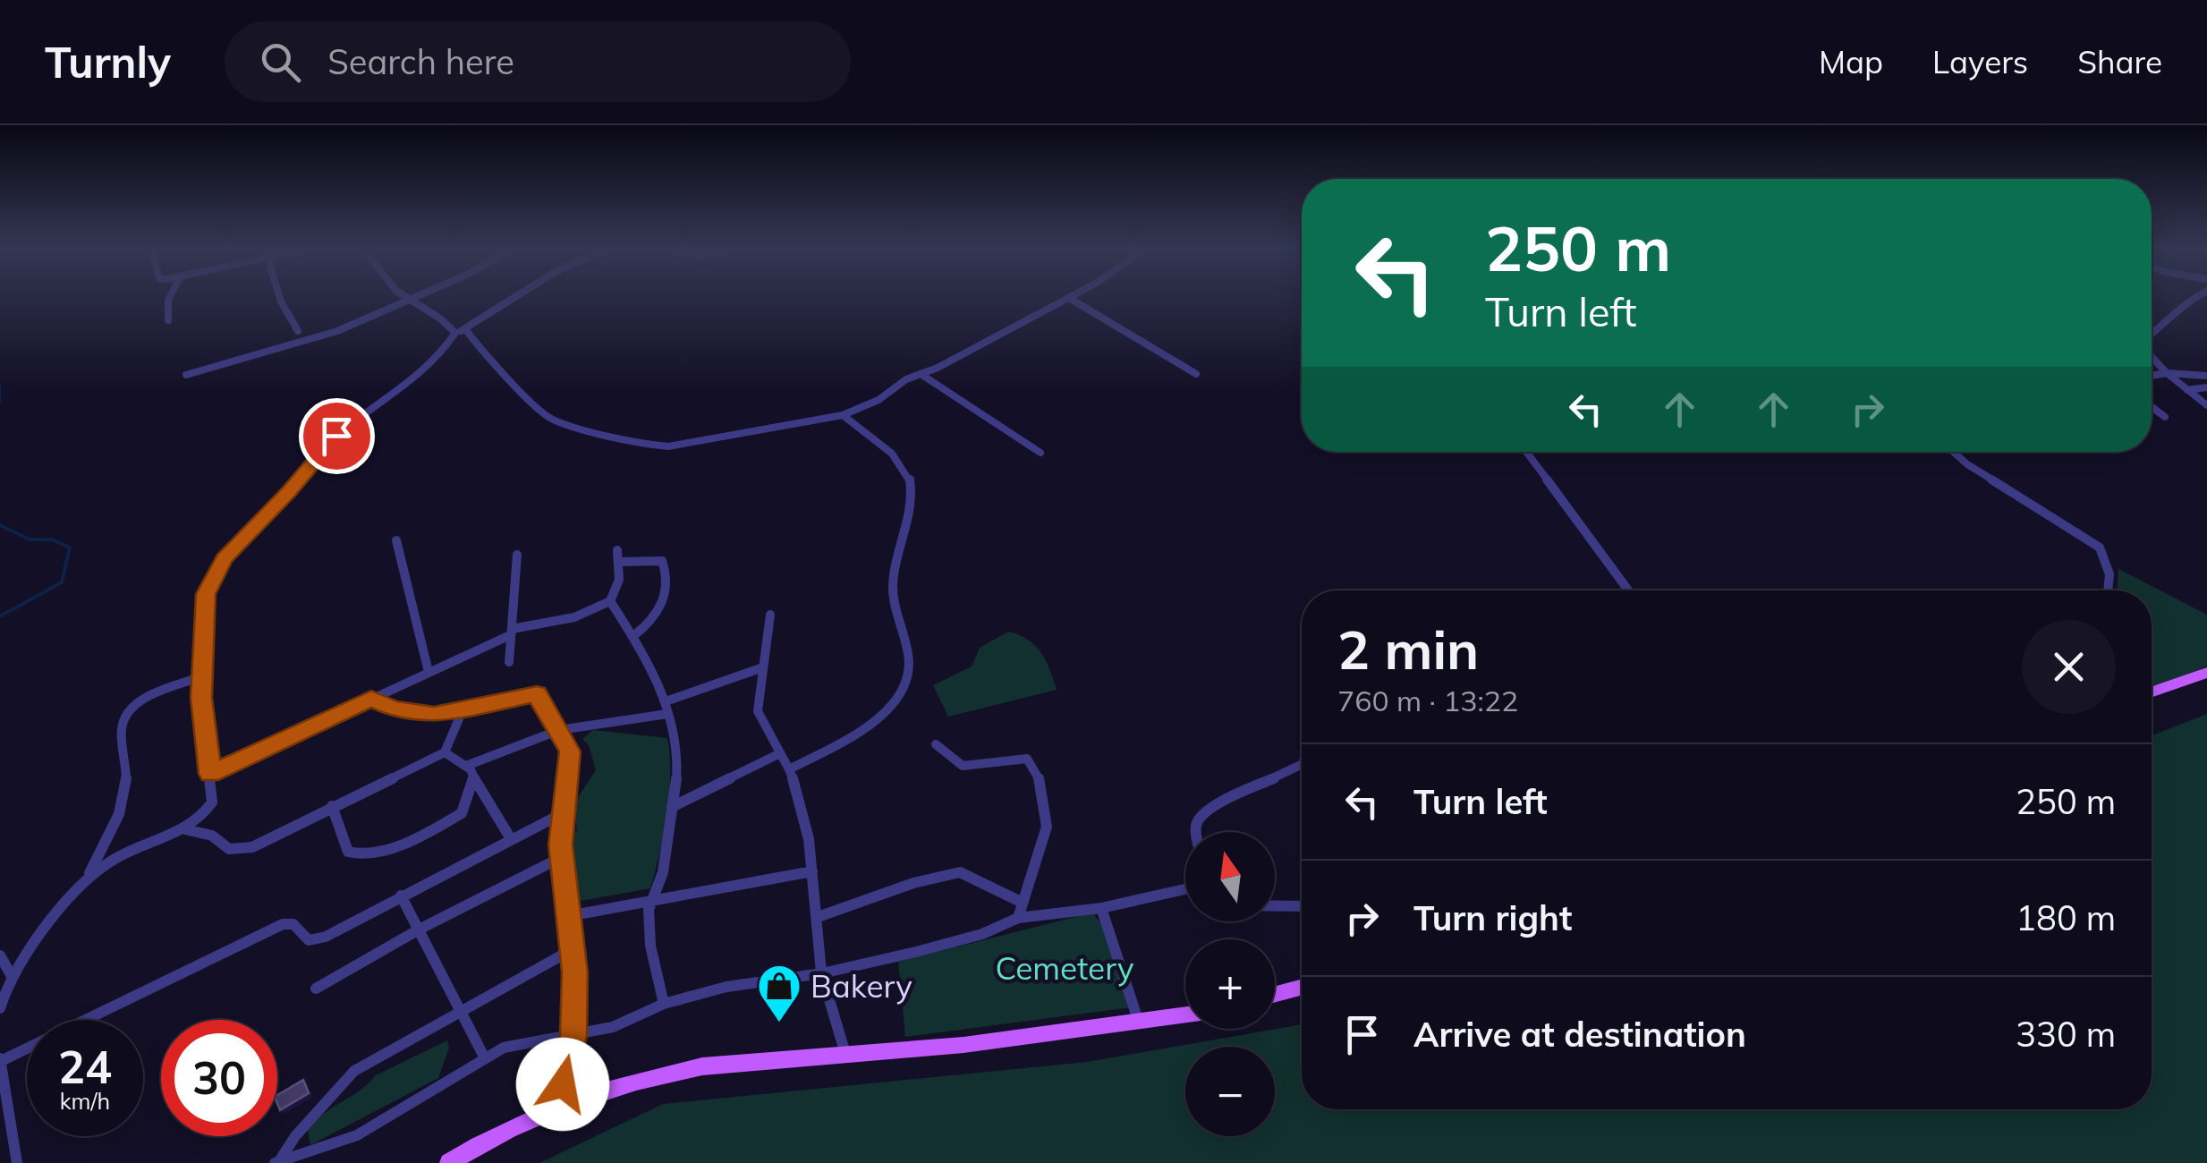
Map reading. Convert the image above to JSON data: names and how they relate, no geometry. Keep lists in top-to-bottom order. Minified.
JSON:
{"parks":["Cemetery"],"places":{"shop":["Bakery"]},"north":"top","page":{"header":"Turnly","search":"Search here","nav":["Map","Layers","Share"],"turn":["250 m","Turn left"],"heading":["2 min","760 m · 13:22"],"list":[{"name":"Turn left","value":"250 m"},{"name":"Turn right","value":"180 m"},{"name":"Arrive at destination","value":"330 m"}],"map_buttons":["+","−"],"speed":"24 km/h","limit":"30"}}
